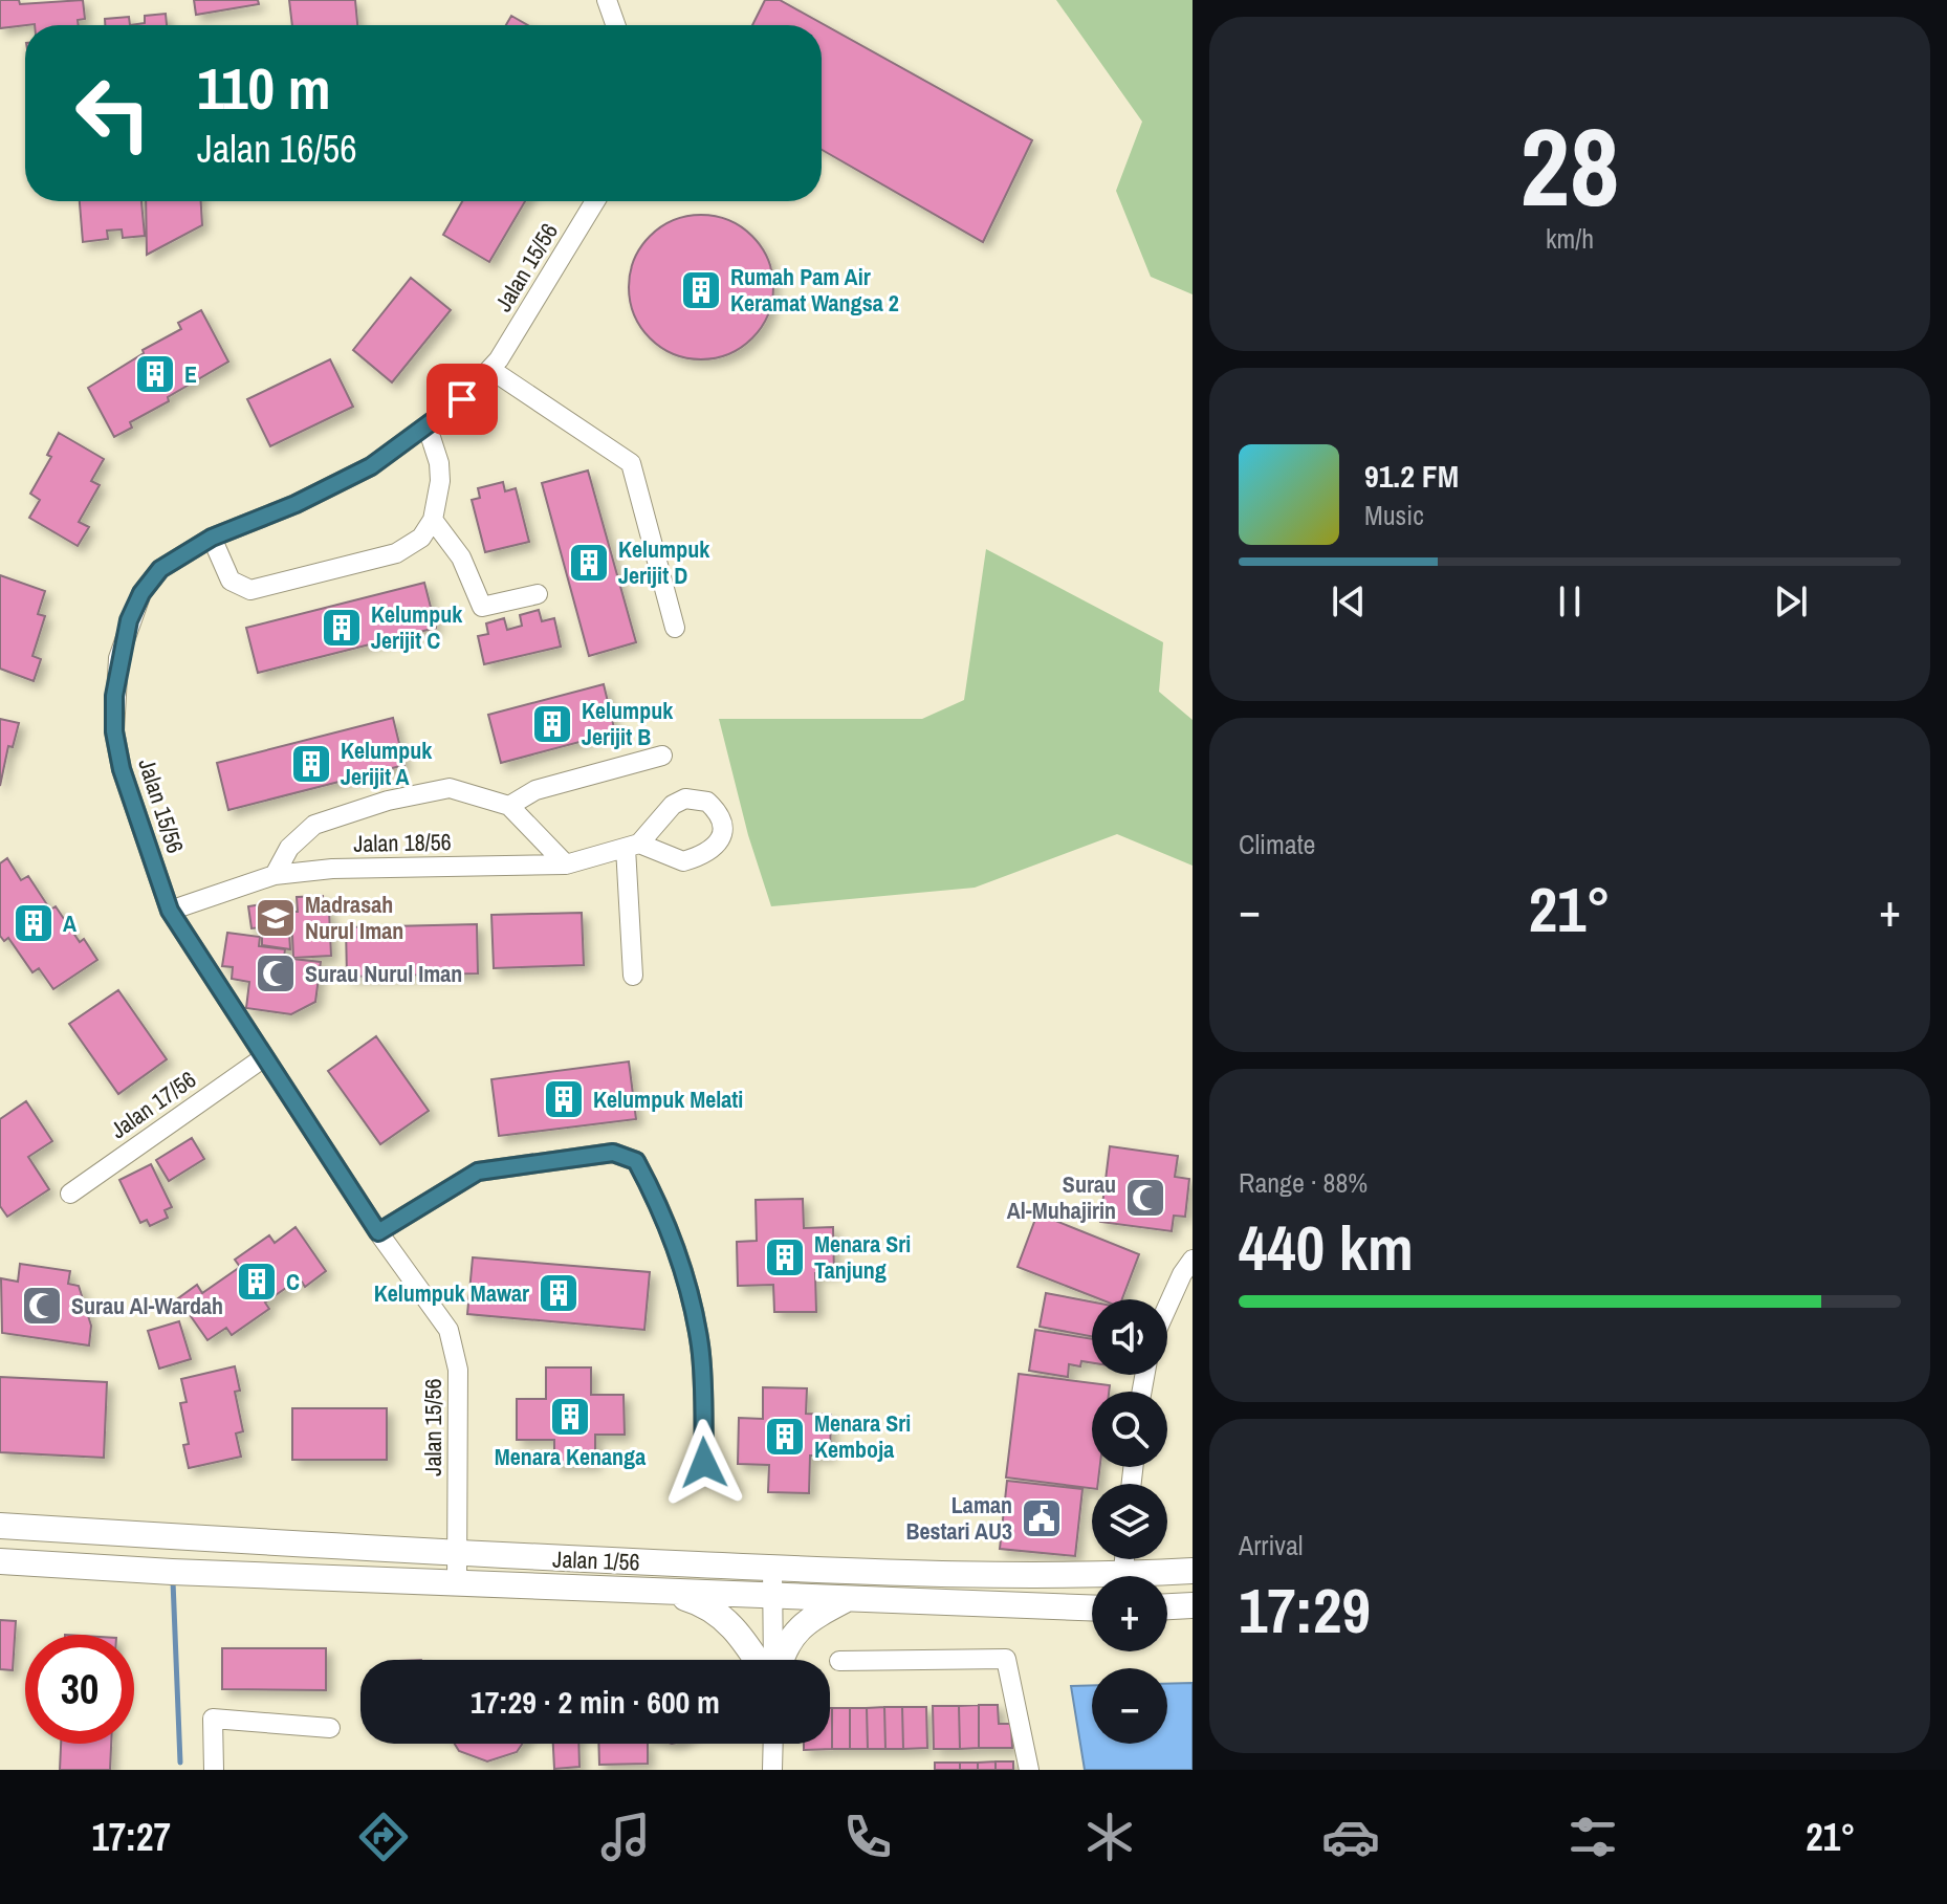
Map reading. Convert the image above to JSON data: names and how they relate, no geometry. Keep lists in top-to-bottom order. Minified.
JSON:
{"streets":{"main road":["Jalan 1/56"],"street":["Jalan 15/56","Jalan 18/56","Jalan 17/56"]},"crossings":[["Jalan 15/56","Jalan 18/56"],["Jalan 15/56","Jalan 17/56"],["Jalan 15/56","Jalan 1/56"]],"places":{"building":["Rumah Pam Air Keramat Wangsa 2","E","Kelumpuk Jerijit D","Kelumpuk Jerijit C","Kelumpuk Jerijit B","Kelumpuk Jerijit A","A","Kelumpuk Melati","Menara Sri Tanjung","C","Kelumpuk Mawar","Menara Kenanga","Menara Sri Kemboja"],"school or university":["Madrasah Nurul Iman"],"mosque":["Surau Nurul Iman","Surau Al-Muhajirin","Surau Al-Wardah"],"public building":["Laman Bestari AU3"]},"page":{"tile":[["28","km/h"],"Climate",["Range · 88%","440 km"],["Arrival","17:29"]],"turn":["110 m","Jalan 16/56"],"song":["91.2 FM","Music"],"heat":["−","21°","+"],"map_buttons":["+","−"],"limit":"30","trip":"17:29 · 2 min · 600 m","tabs":["17:27","21°"]}}
